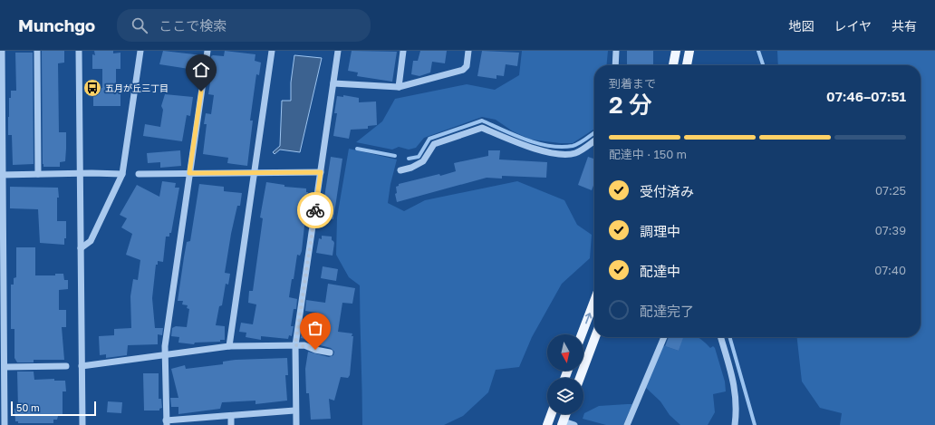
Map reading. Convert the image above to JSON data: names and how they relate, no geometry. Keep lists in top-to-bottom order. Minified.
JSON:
{"places":{"bus stop":["五月が丘三丁目"]},"scale_bar":"50 m","north":"bottom","page":{"header":"Munchgo","search":"ここで検索","nav":["地図","レイヤ","共有"],"heading":["2 分","到着まで","07:46–07:51"],"bar":"配達中 · 150 m","list":[["受付済み","07:25"],["調理中","07:39"],["配達中","07:40"],"配達完了"],"scale":"50 m"}}
